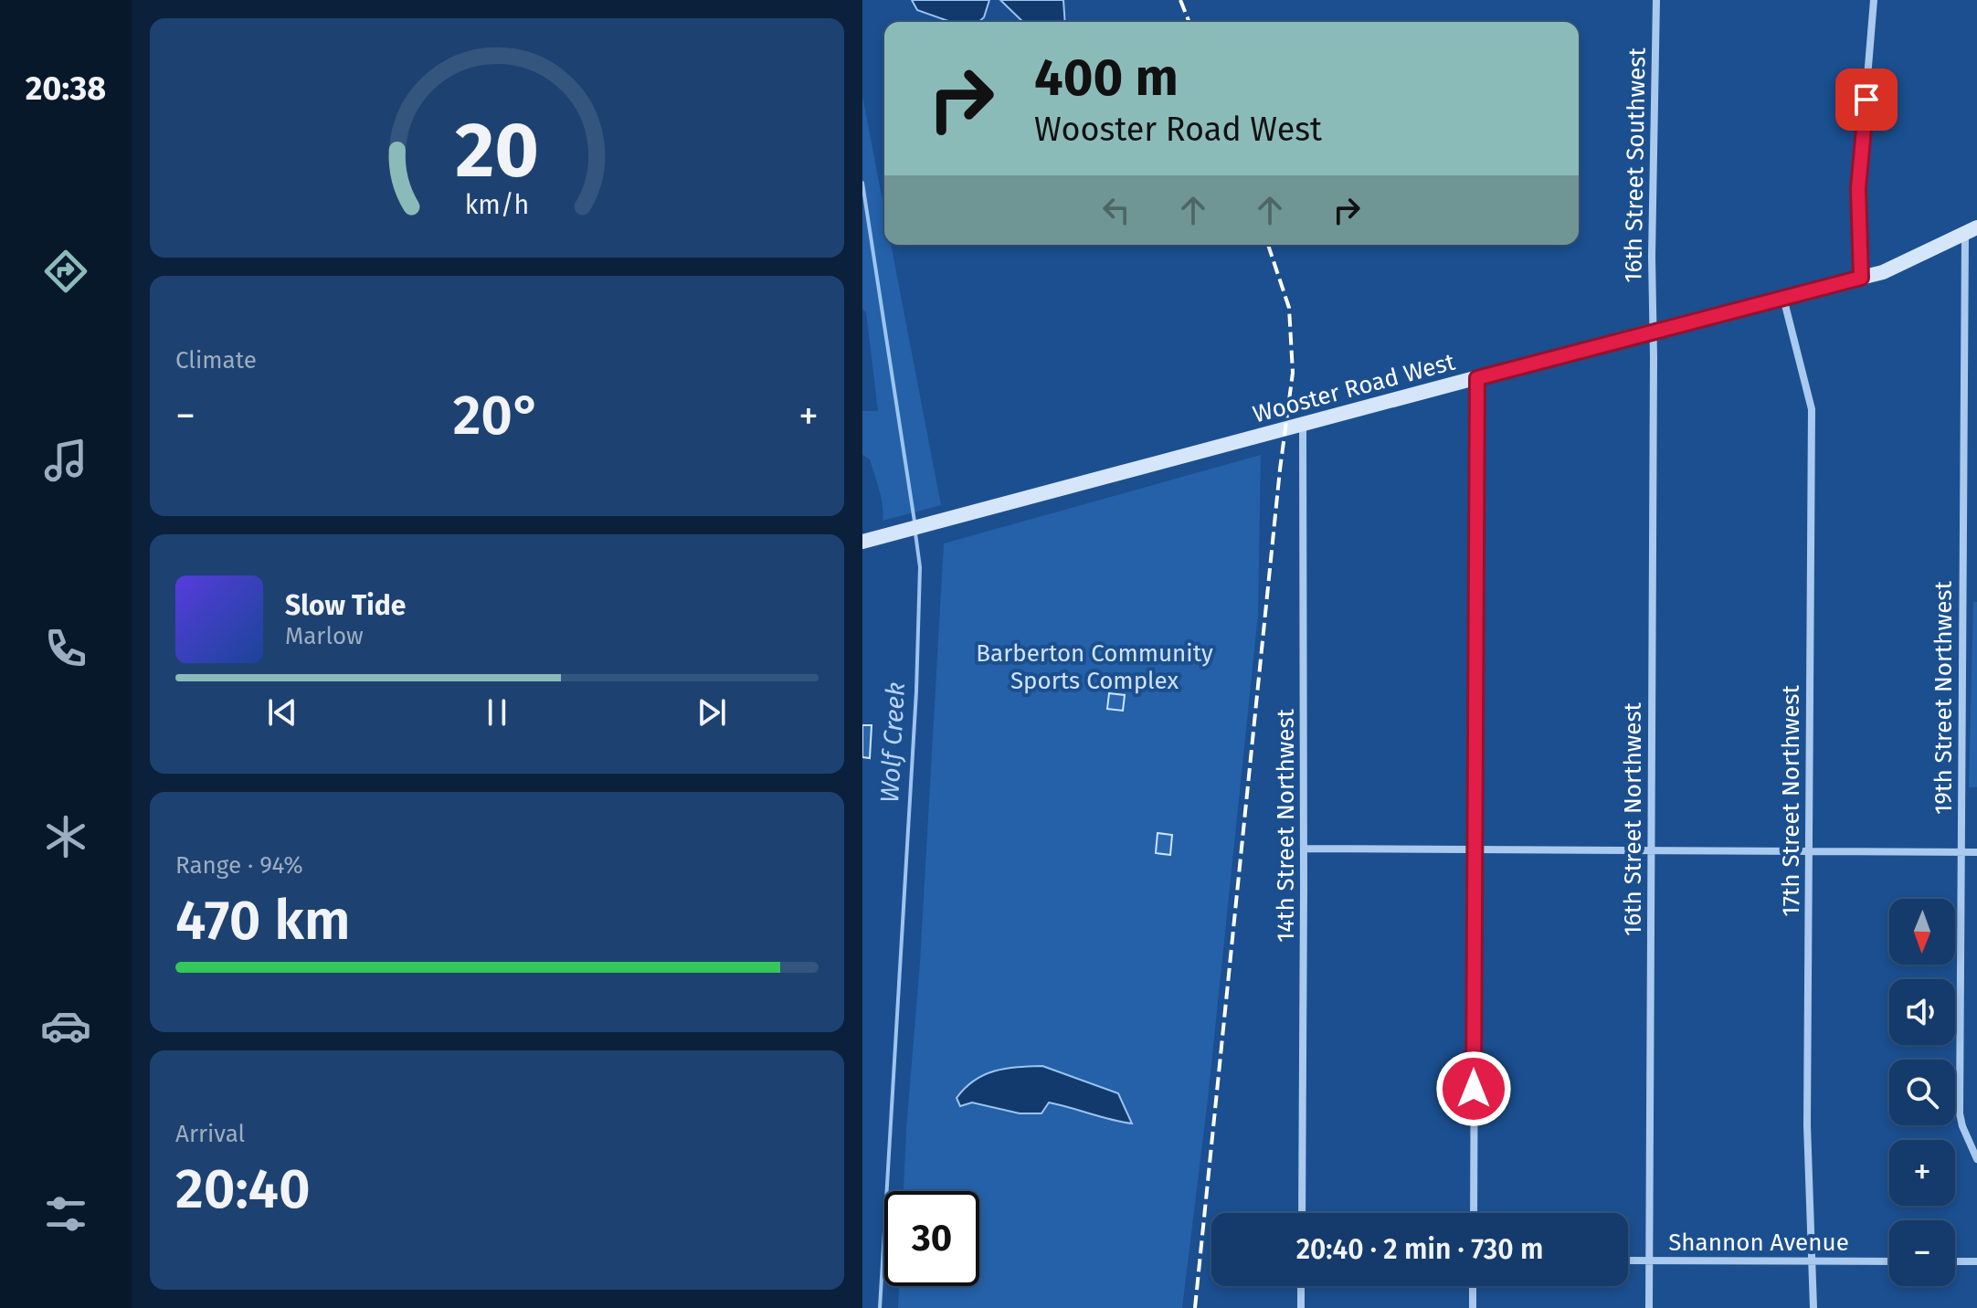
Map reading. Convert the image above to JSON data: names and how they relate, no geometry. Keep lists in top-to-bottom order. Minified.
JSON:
{"streets":{"main road":["Wooster Road West"],"street":["16th Street Southwest","19th Street Northwest","17th Street Northwest","16th Street Northwest","14th Street Northwest","Shannon Avenue"]},"crossings":[["16th Street Southwest","Wooster Road West"],["16th Street Southwest","16th Street Northwest"],["Wooster Road West","19th Street Northwest"],["Wooster Road West","17th Street Northwest"],["Wooster Road West","16th Street Northwest"],["Wooster Road West","14th Street Northwest"],["17th Street Northwest","Shannon Avenue"],["16th Street Northwest","Shannon Avenue"]],"water":["Wolf Creek"],"parks":["Barberton Community Sports Complex"],"north":"bottom","page":{"tabs":"20:38","turn":["400 m","Wooster Road West"],"tile":["Climate",["Range · 94%","470 km"],["Arrival","20:40"]],"heat":["−","20°","+"],"song":["Slow Tide","Marlow"],"map_buttons":["+","−"],"limit":"30","trip":"20:40 · 2 min · 730 m","gauge":["20","km/h"]}}
